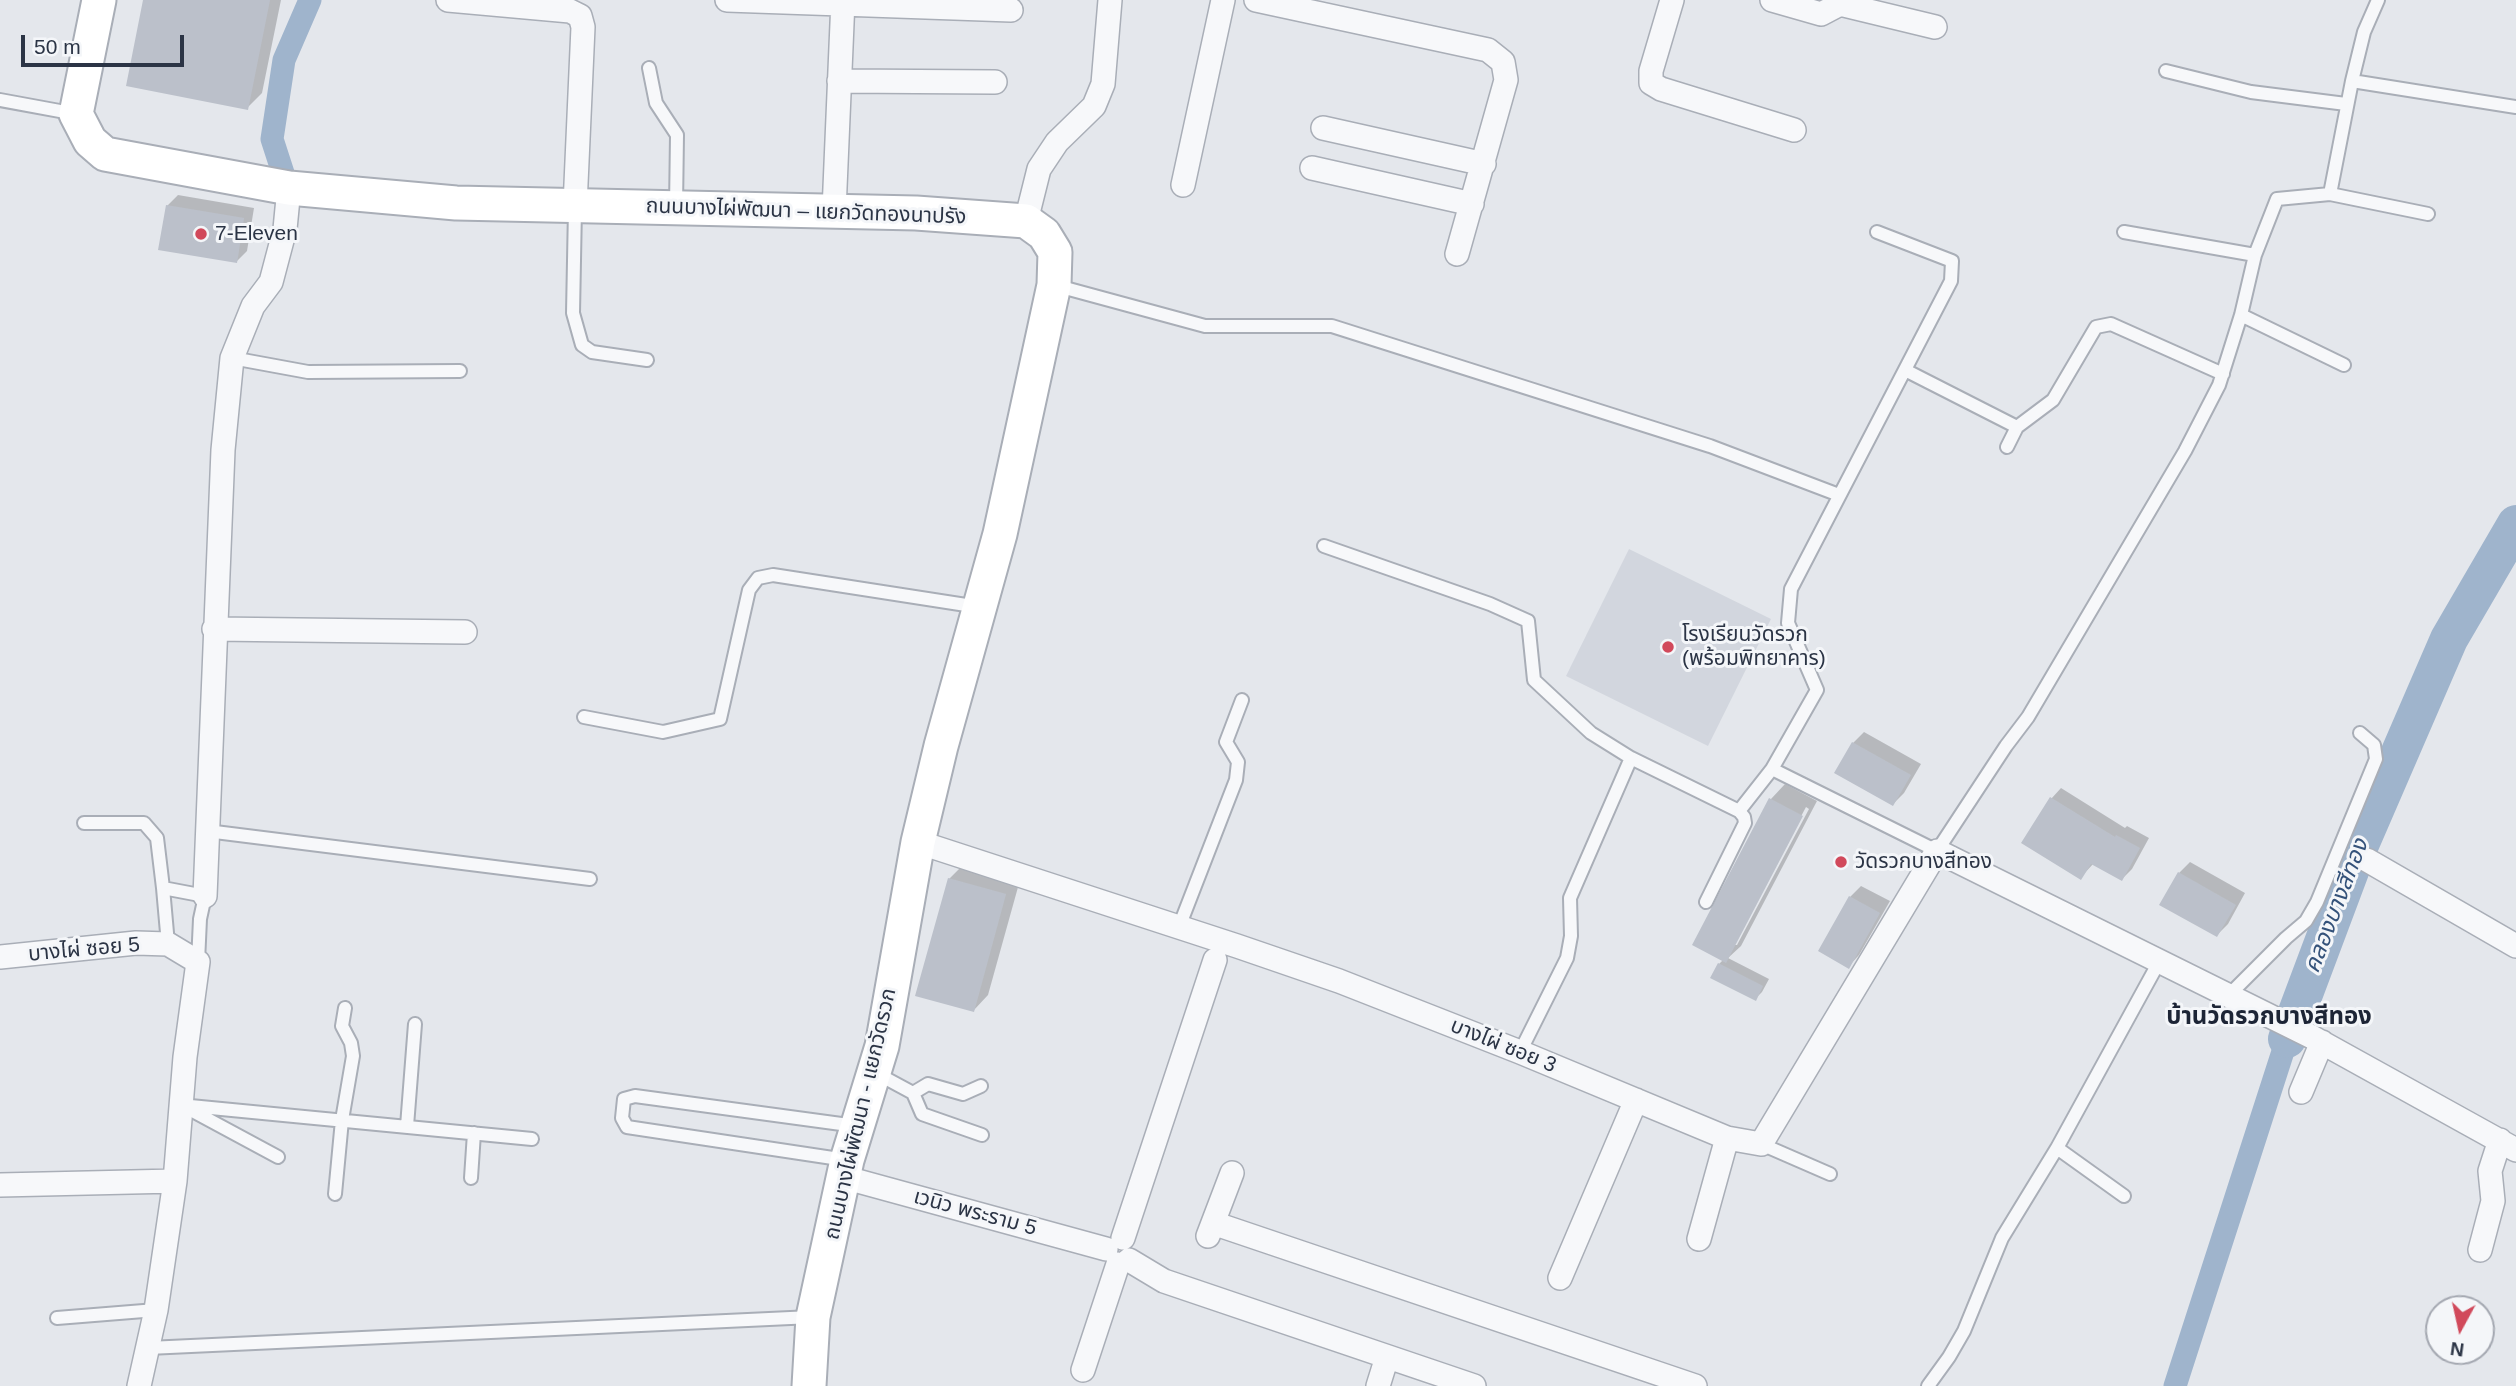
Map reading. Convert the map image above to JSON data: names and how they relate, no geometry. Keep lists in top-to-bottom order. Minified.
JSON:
{"streets":{"street":["ถนนบางไผ่พัฒนา – แยกวัดทองนาปรัง","บางไผ่ ซอย 5","บางไผ่ ซอย 3","ถนนบางไผ่พัฒนา - แยกวัดรวก","เวนิว พระราม 5"]},"crossings":[["บางไผ่ ซอย 3","ถนนบางไผ่พัฒนา - แยกวัดรวก"],["ถนนบางไผ่พัฒนา - แยกวัดรวก","เวนิว พระราม 5"]],"districts":["บ้านวัดรวกบางสีทอง"],"water":["คลองบางสีทอง"],"places":["7-Eleven","โรงเรียนวัดรวก (พร้อมพิทยาคาร)","วัดรวกบางสีทอง"],"scale_bar":"50 m","north":"bottom"}
